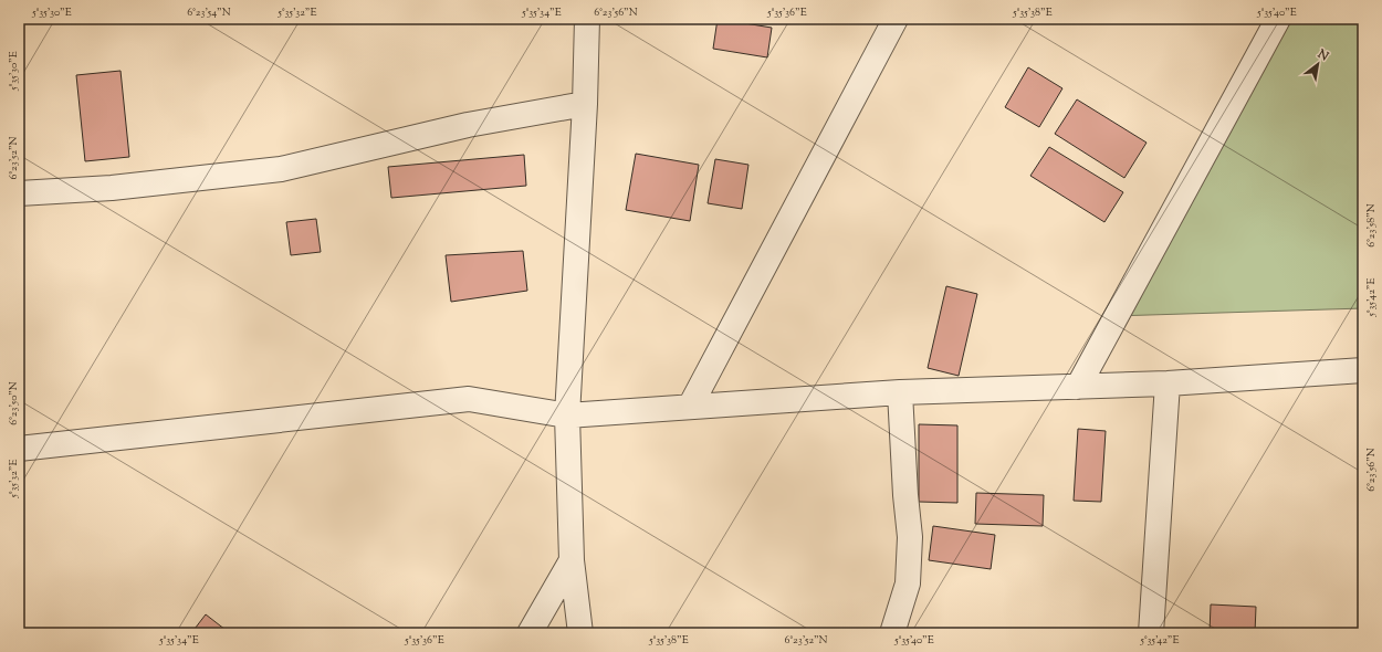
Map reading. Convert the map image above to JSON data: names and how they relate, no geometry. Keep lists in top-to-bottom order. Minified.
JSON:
{"north":"top right","coordinates":["5°35'30\"E","6°23'54\"N","5°35'32\"E","5°35'34\"E","6°23'56\"N","5°35'36\"E","5°35'38\"E","5°35'40\"E","6°23'52\"N","6°23'58\"N","5°35'42\"E","6°23'50\"N"]}
